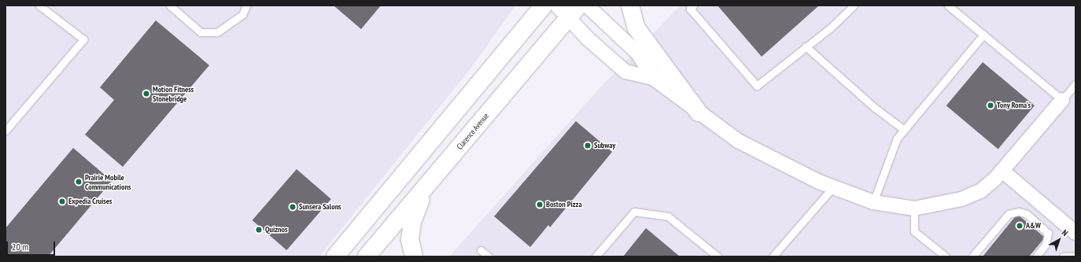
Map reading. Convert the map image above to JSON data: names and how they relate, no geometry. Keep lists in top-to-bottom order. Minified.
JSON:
{"streets":{"main road":["Clarence Avenue"]},"places":["Motion Fitness Stonebridge","Tony Roma's","Subway","Prairie Mobile Communications","Expedia Cruises","Boston Pizza","Sunsera Salons","A&W","Quiznos"],"scale_bar":"20 m","north":"top right"}
